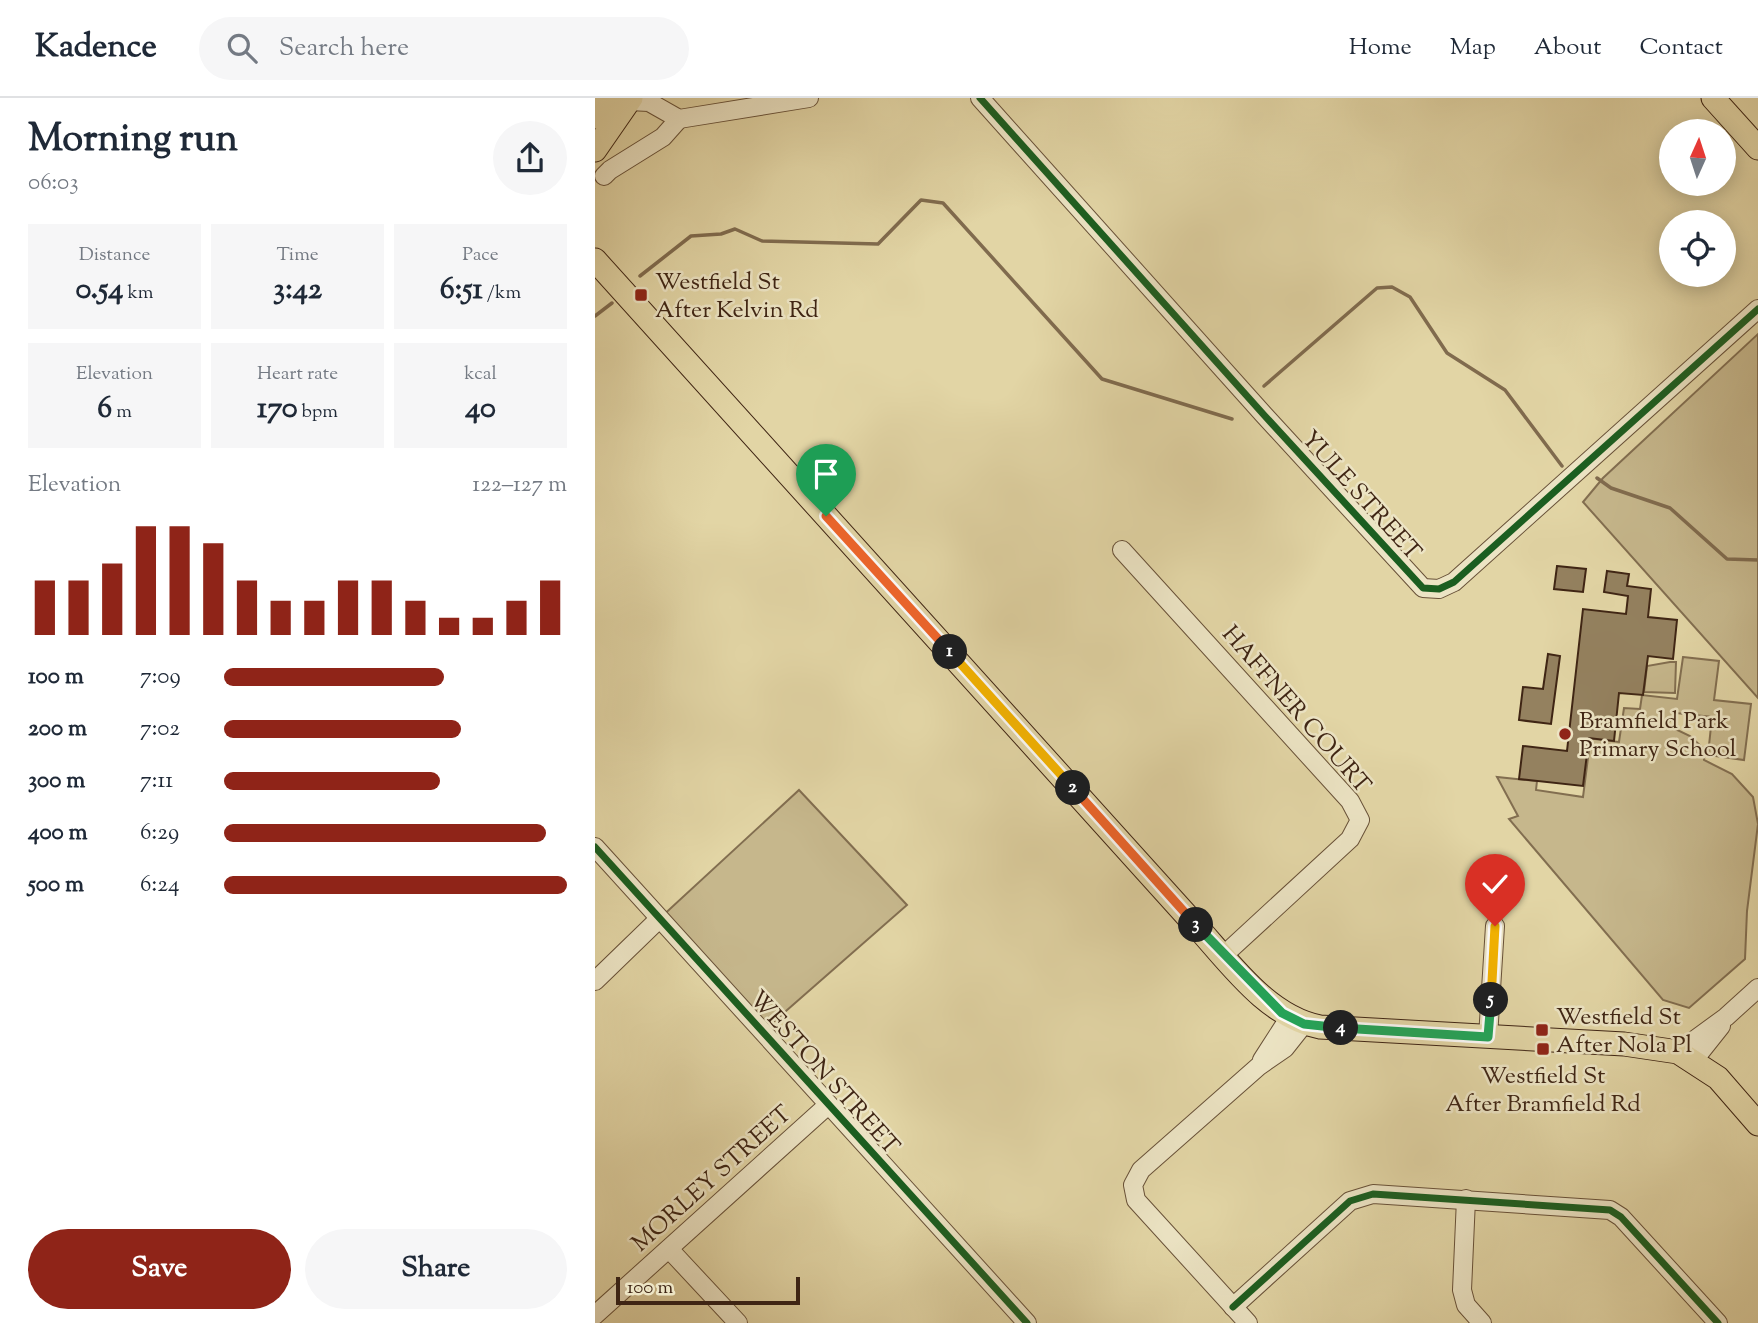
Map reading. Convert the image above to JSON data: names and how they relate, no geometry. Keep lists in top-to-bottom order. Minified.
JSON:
{"streets":{"street":["YULE STREET","HAFFNER COURT","WESTON STREET","MORLEY STREET"]},"crossings":[["WESTON STREET","MORLEY STREET"]],"places":{"transit":["Westfield St After Kelvin Rd","Westfield St After Nola Pl","Westfield St After Bramfield Rd"],"other":["Bramfield Park Primary School"]},"scale_bar":"100 m","north":"top","page":{"header":"Kadence","search":"Search here","nav":["Home","Map","About","Contact"],"heading":["Morning run","06:03"],"stats":[["Distance","0.54 km"],["Time","3:42"],["Pace","6:51 /km"],["Elevation","6 m"],["Heart rate","170 bpm"],["kcal","40"]],"chart":["Elevation","122–127 m"],"pins":["1","2","3","5","4"],"list":[{"name":"100 m","note":"7:09"},{"name":"200 m","note":"7:02"},{"name":"300 m","note":"7:11"},{"name":"400 m","note":"6:29"},{"name":"500 m","note":"6:24"}],"buttons":["Save","Share"],"scale":"100 m"}}
